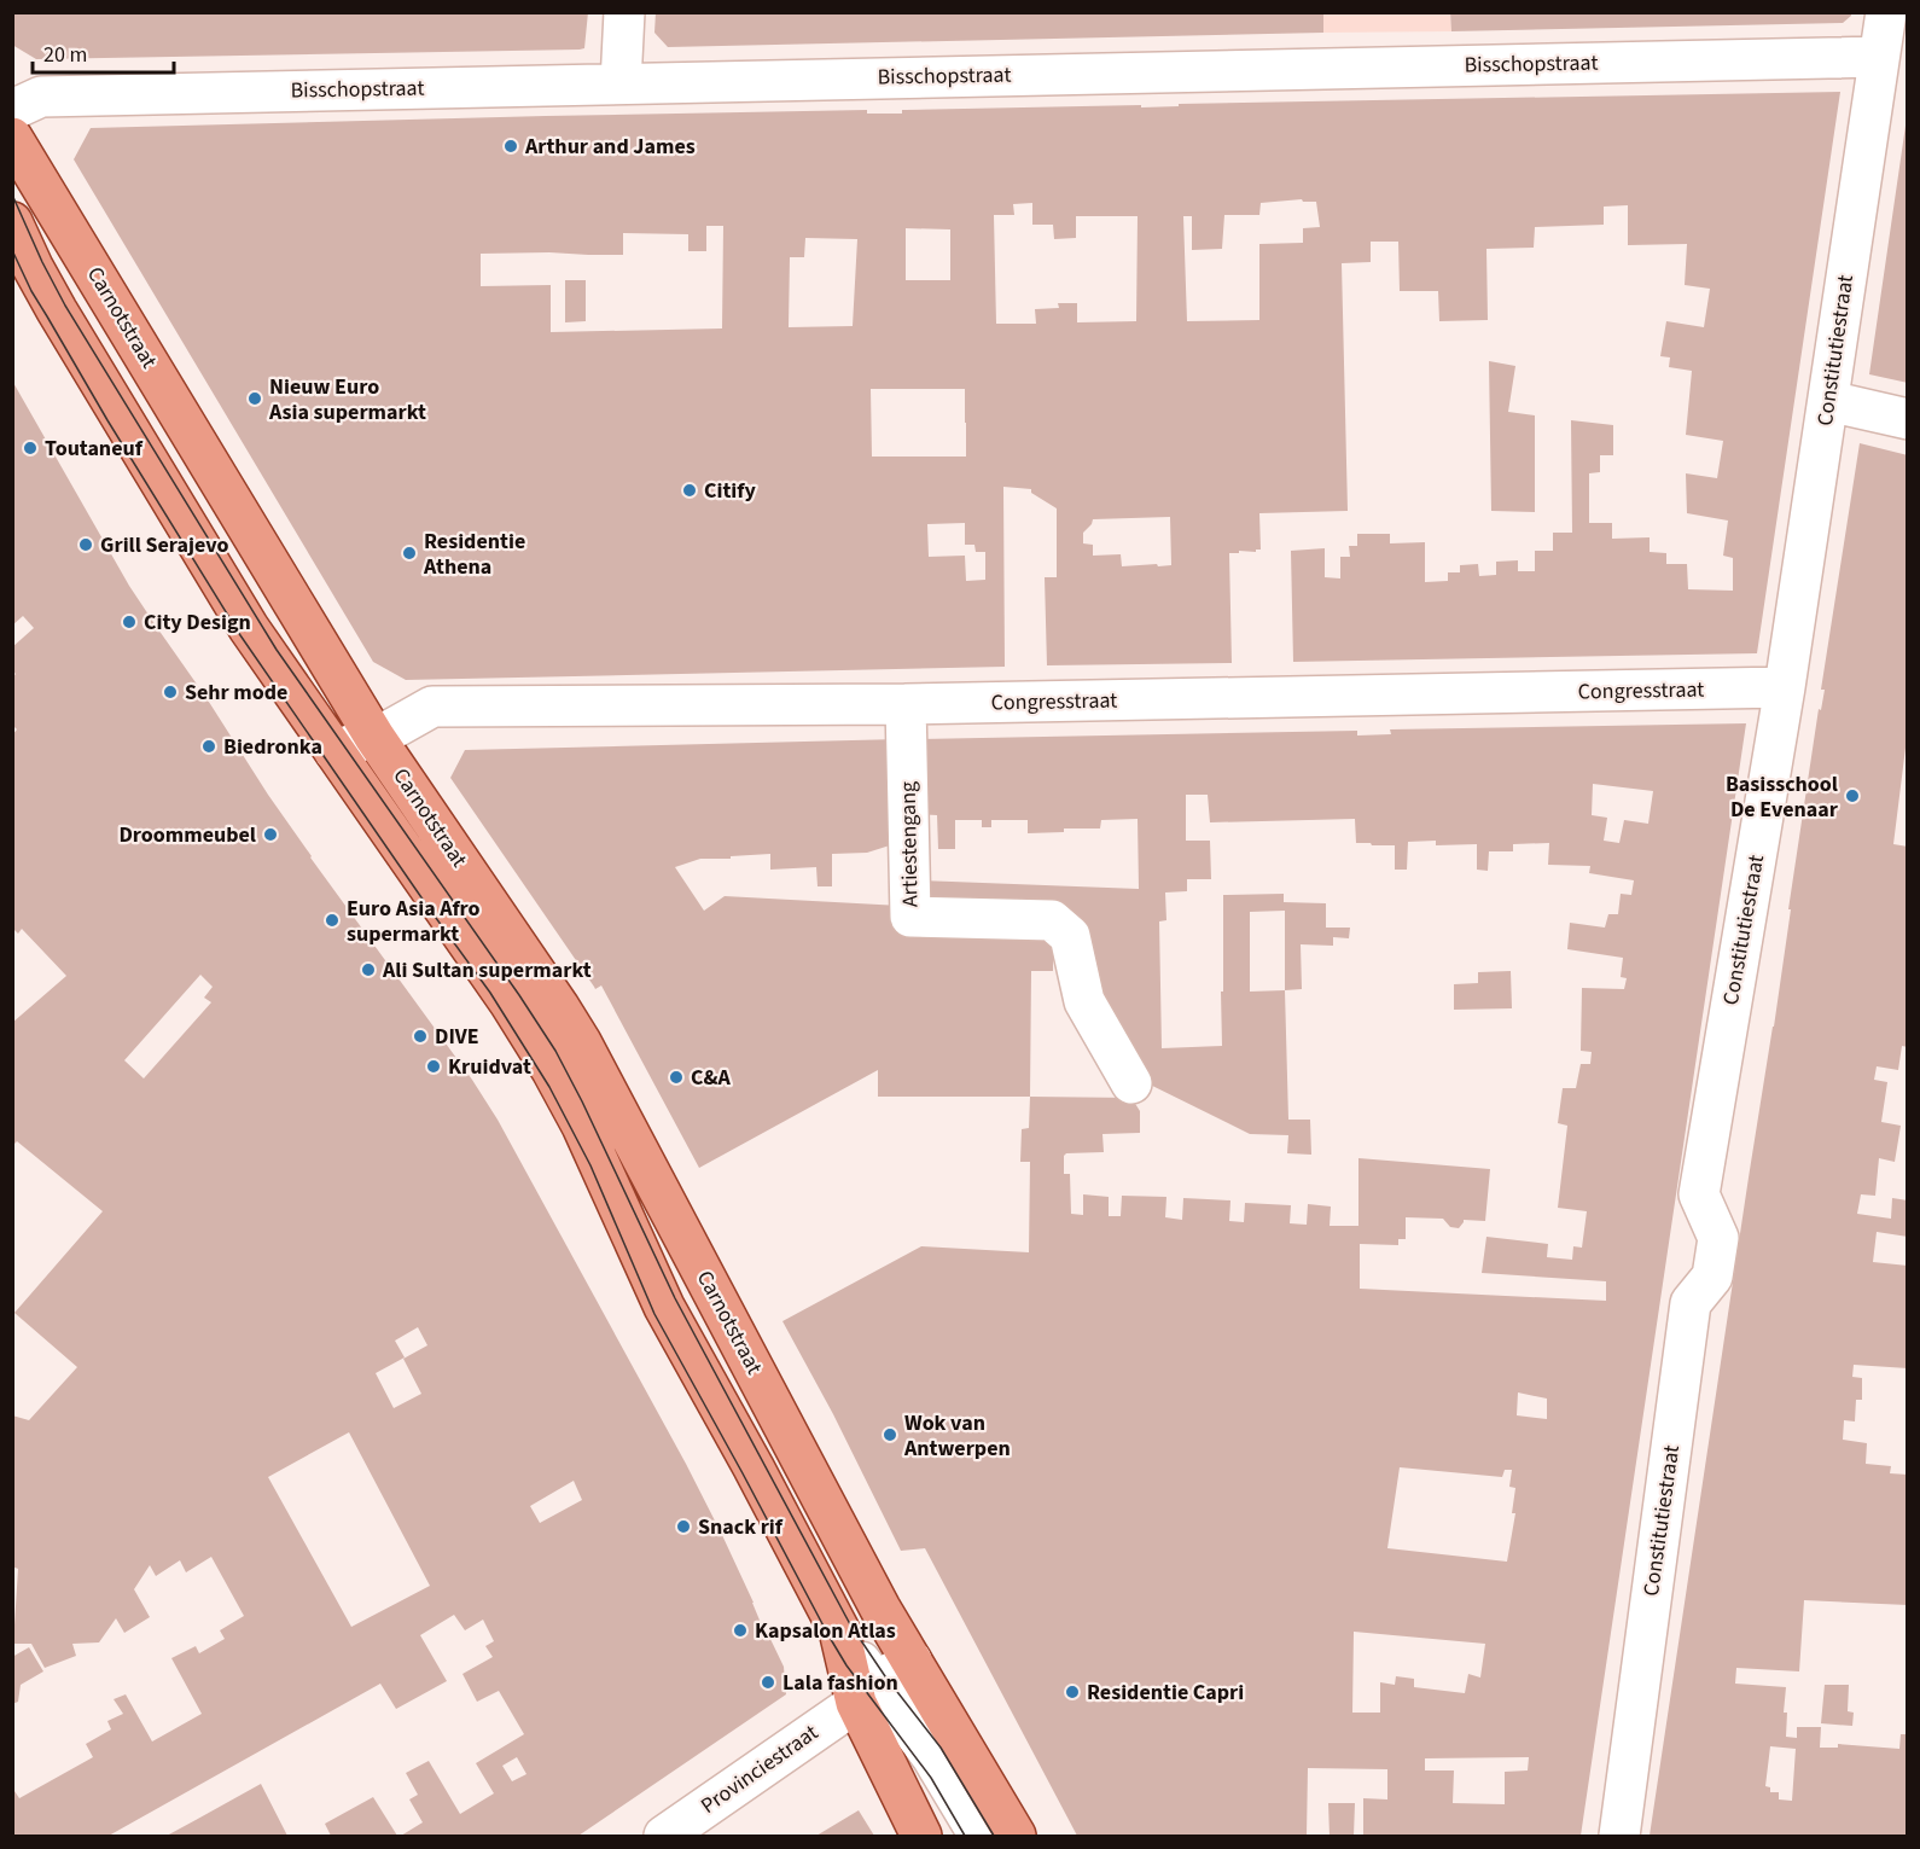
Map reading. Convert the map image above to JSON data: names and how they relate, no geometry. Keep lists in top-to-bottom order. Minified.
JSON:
{"streets":{"main road":["Carnotstraat"],"street":["Bisschopstraat","Constitutiestraat","Congresstraat","Artiestengang","Provinciestraat"]},"crossings":[["Bisschopstraat","Constitutiestraat"],["Carnotstraat","Congresstraat"],["Carnotstraat","Provinciestraat"],["Constitutiestraat","Congresstraat"],["Congresstraat","Artiestengang"]],"places":["Arthur and James","Nieuw Euro Asia supermarkt","Toutaneuf","Citify","Grill Serajevo","Residentie Athena","City Design","Sehr mode","Biedronka","Basisschool De Evenaar","Droommeubel","Euro Asia Afro supermarkt","Ali Sultan supermarkt","DIVE","Kruidvat","C&A","Wok van Antwerpen","Snack rif","Kapsalon Atlas","Lala fashion","Residentie Capri"],"scale_bar":"20 m"}
